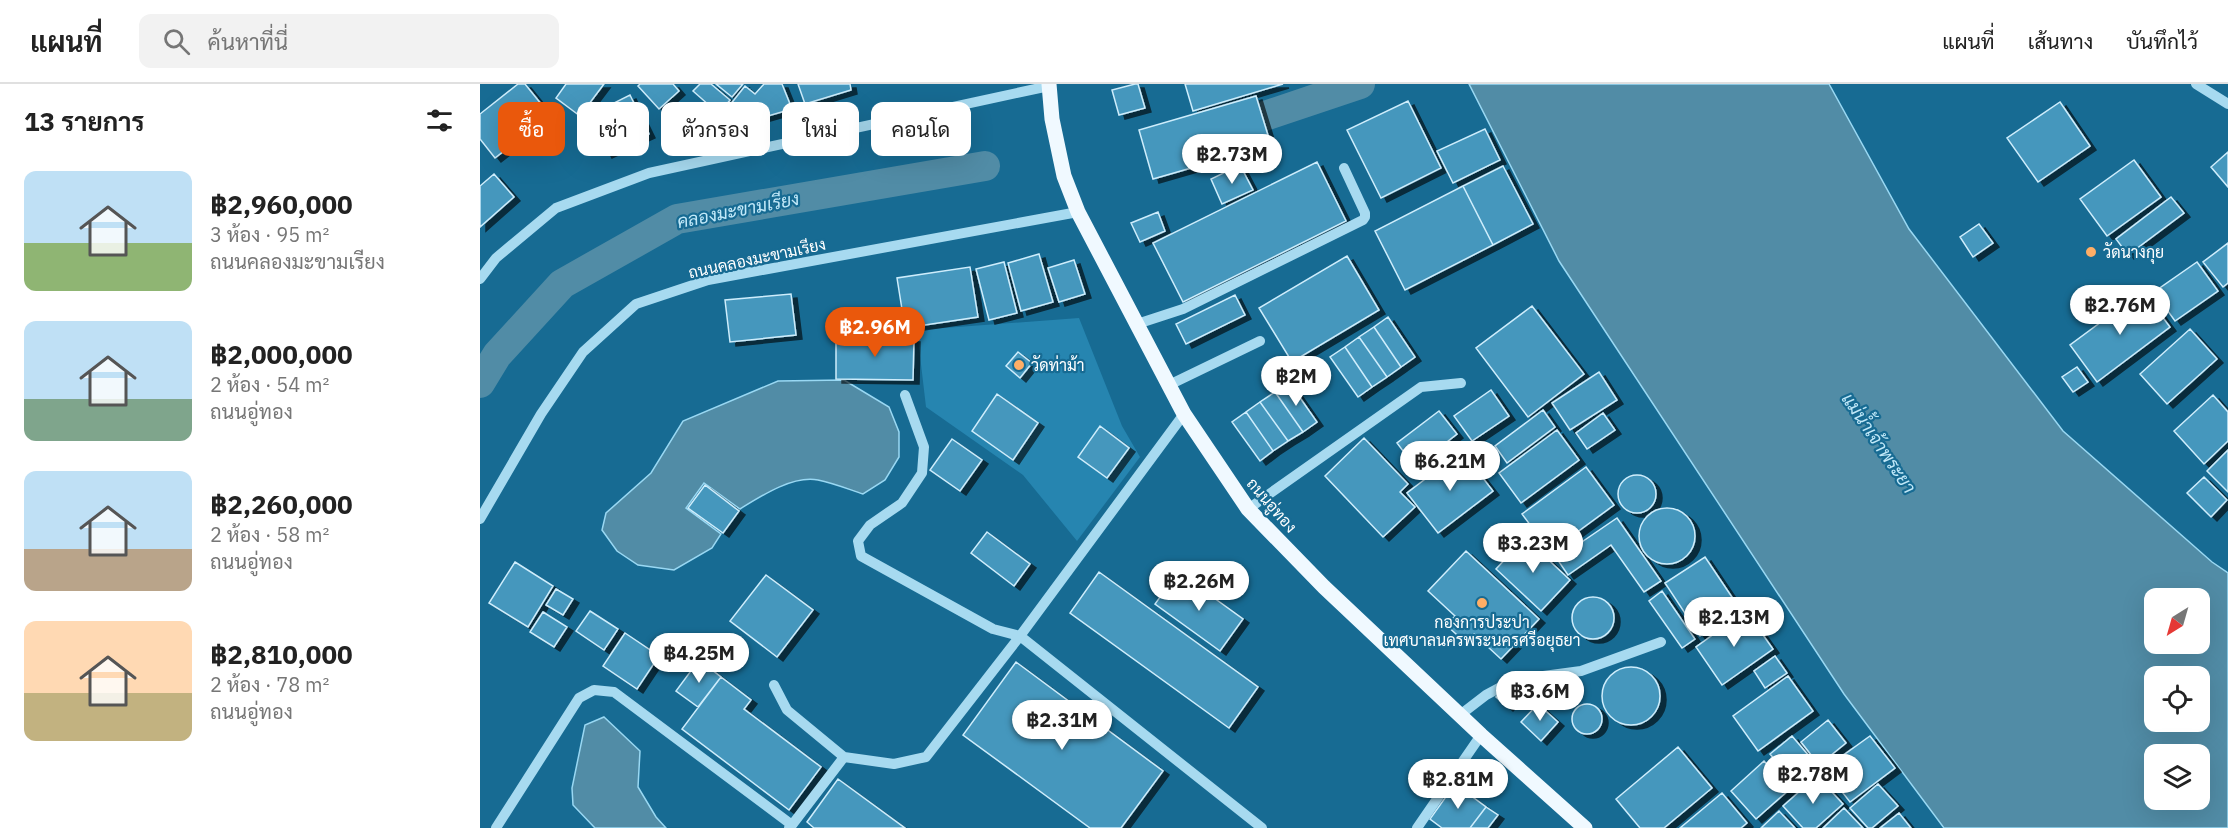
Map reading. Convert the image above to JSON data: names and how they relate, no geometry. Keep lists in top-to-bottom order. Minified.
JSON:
{"streets":{"main road":["ถนนอู่ทอง"],"street":["ถนนคลองมะขามเรียง"]},"crossings":[["ถนนคลองมะขามเรียง","ถนนอู่ทอง"]],"water":["คลองมะขามเรียง","แม่น้ำเจ้าพระยา"],"places":["วัดนางกุย","วัดท่าม้า","กองการประปา เทศบาลนครพระนครศรีอยุธยา"],"north":"bottom left","page":{"header":"แผนที่","search":"ค้นหาที่นี่","nav":["แผนที่","เส้นทาง","บันทึกไว้"],"heading":"13 รายการ","chip":["ซื้อ","เช่า","ตัวกรอง","ใหม่","คอนโด"],"price":["฿2.73M","฿2.76M","฿2.96M","฿2M","฿6.21M","฿3.23M","฿2.26M","฿2.13M","฿4.25M","฿3.6M","฿2.31M","฿2.78M","฿2.81M"],"list":[{"name":"฿2,960,000","note":"3 ห้อง · 95 m² · ถนนคลองมะขามเรียง"},{"name":"฿2,000,000","note":"2 ห้อง · 54 m² · ถนนอู่ทอง"},{"name":"฿2,260,000","note":"2 ห้อง · 58 m² · ถนนอู่ทอง"},{"name":"฿2,810,000","note":"2 ห้อง · 78 m² · ถนนอู่ทอง"}]}}
